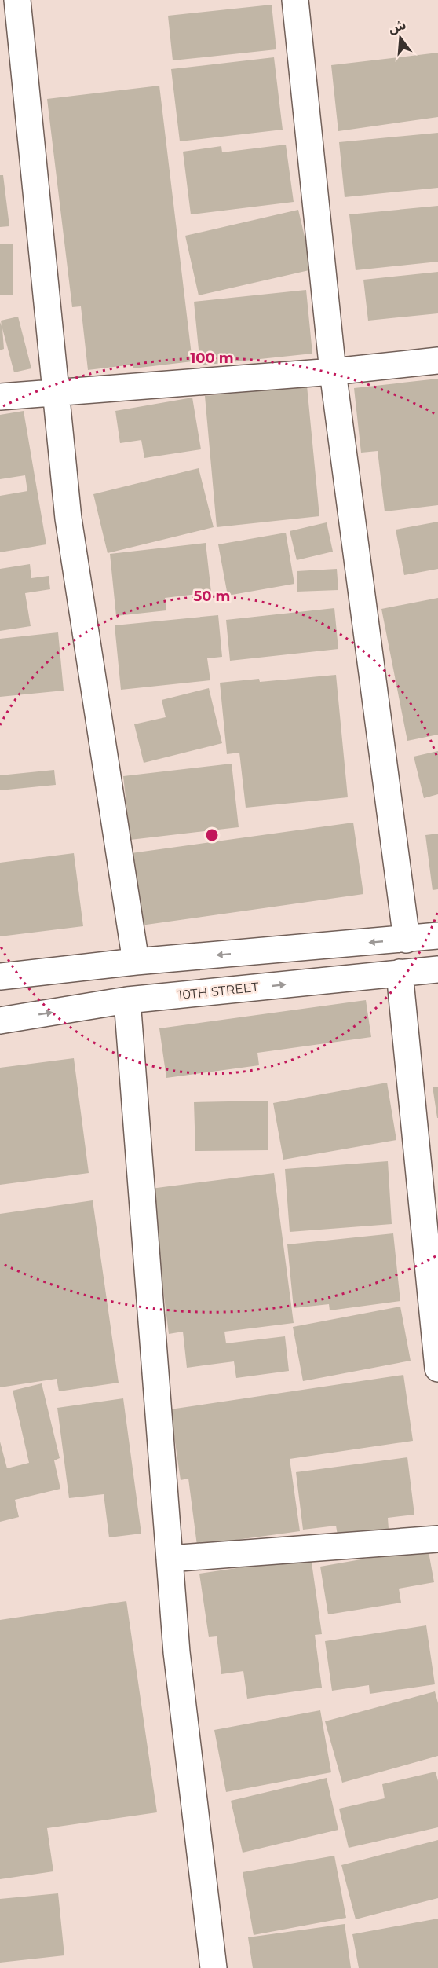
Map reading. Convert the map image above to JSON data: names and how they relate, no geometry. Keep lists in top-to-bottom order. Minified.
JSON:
{"streets":{"street":["10TH STREET"]},"north":"top","rings":["100 m","50 m"]}
